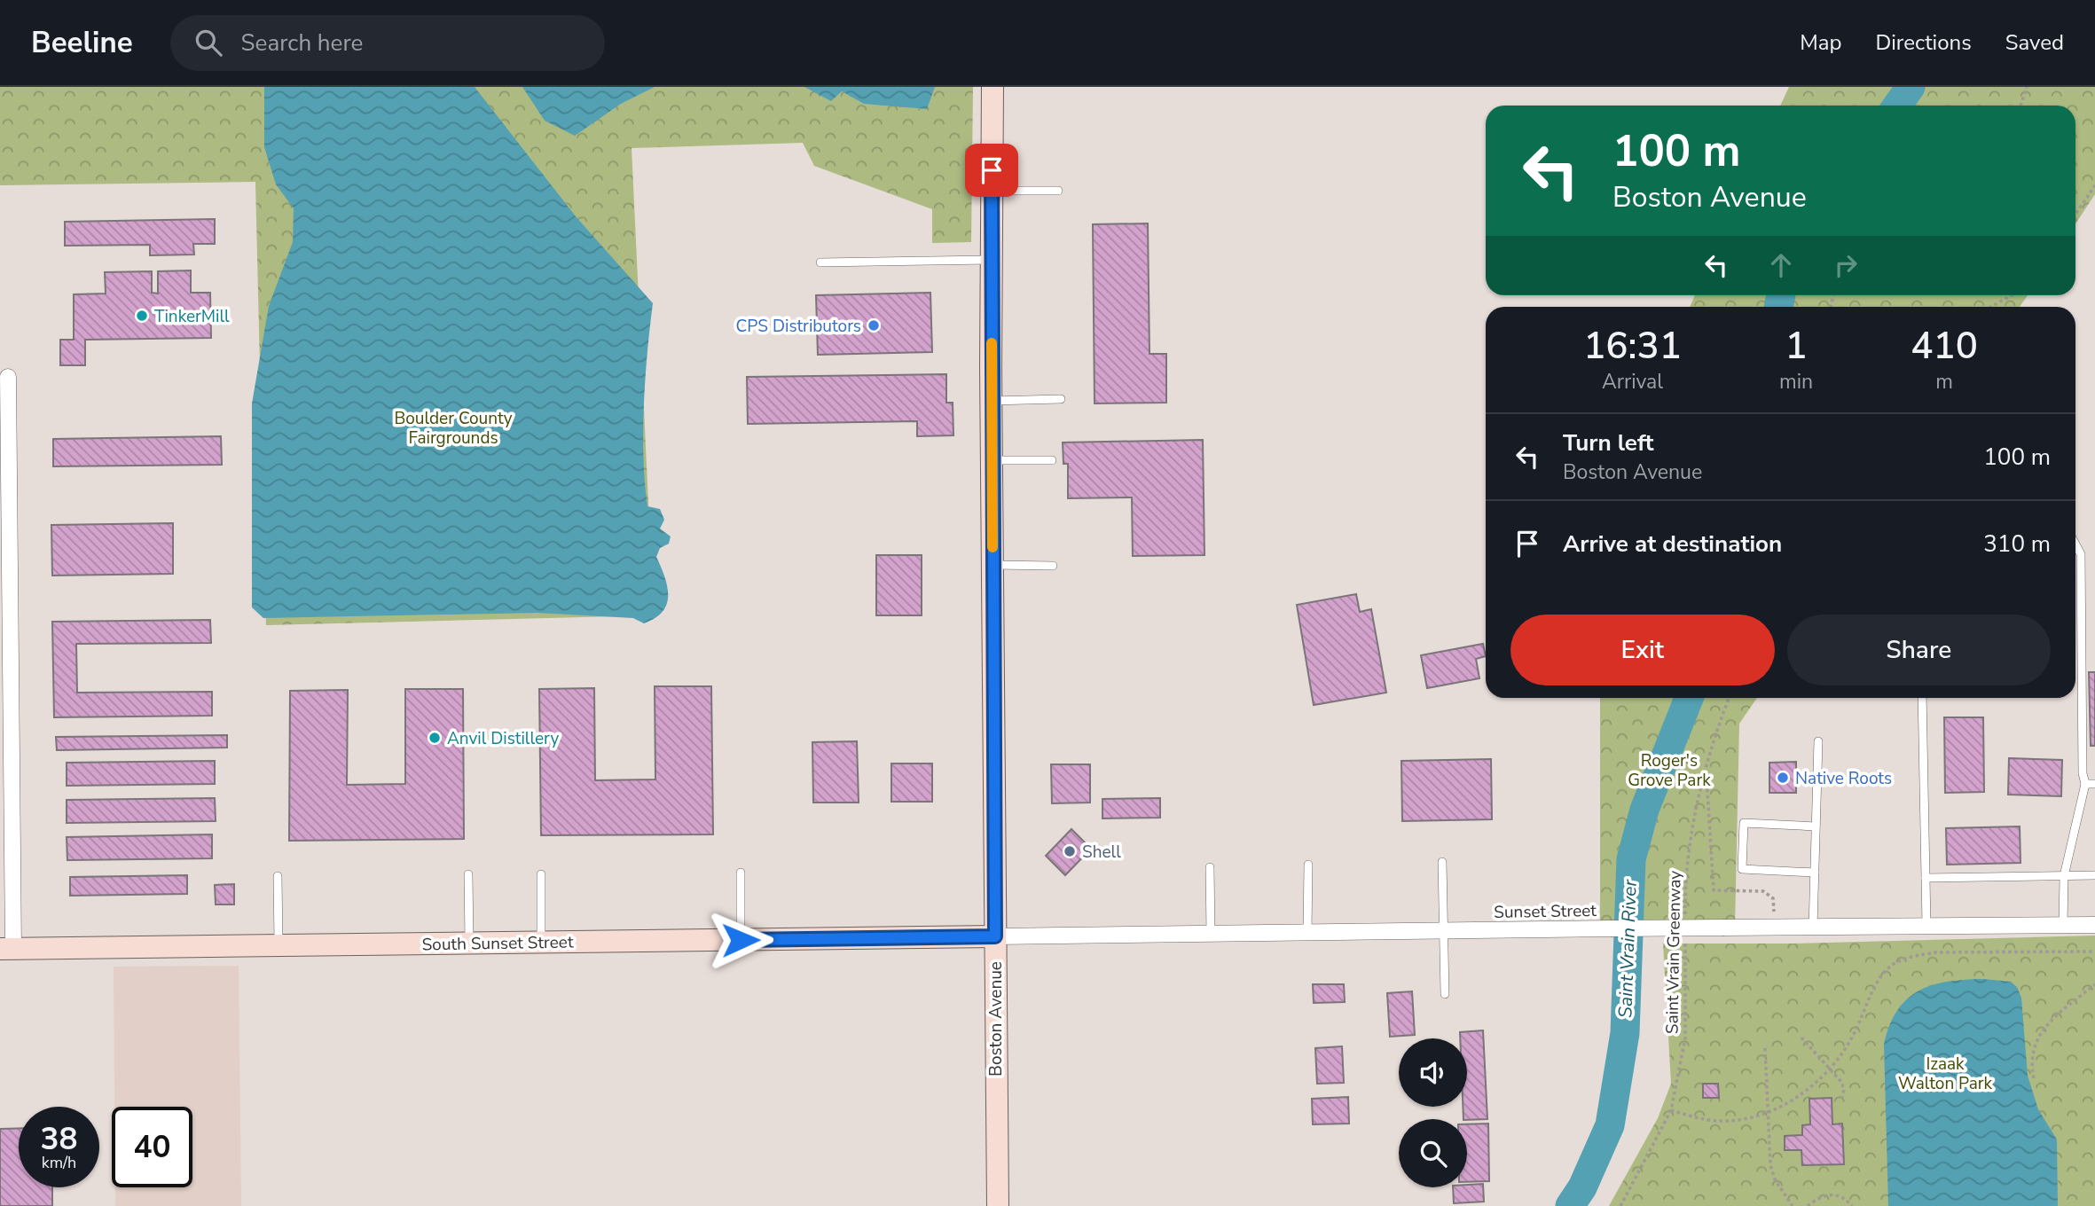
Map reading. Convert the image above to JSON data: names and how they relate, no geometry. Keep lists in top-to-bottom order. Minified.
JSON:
{"streets":{"street":["Sunset Street","South Sunset Street","Boston Avenue"],"path":["Saint Vrain Greenway"]},"crossings":[["Sunset Street","South Sunset Street"],["Sunset Street","Boston Avenue"],["South Sunset Street","Boston Avenue"]],"water":["Saint Vrain River"],"parks":["Boulder County Fairgrounds","Roger's Grove Park","Izaak Walton Park"],"places":["TinkerMill","CPS Distributors","Anvil Distillery","Native Roots","Shell"],"page":{"header":"Beeline","search":"Search here","nav":["Map","Directions","Saved"],"turn":["100 m","Boston Avenue"],"eta":["16:31","Arrival","1","min","410","m"],"list":[{"name":"Turn left","note":"Boston Avenue","value":"100 m"},{"name":"Arrive at destination","value":"310 m"}],"buttons":["Exit","Share"],"speed":"38 km/h","limit":"40"}}
